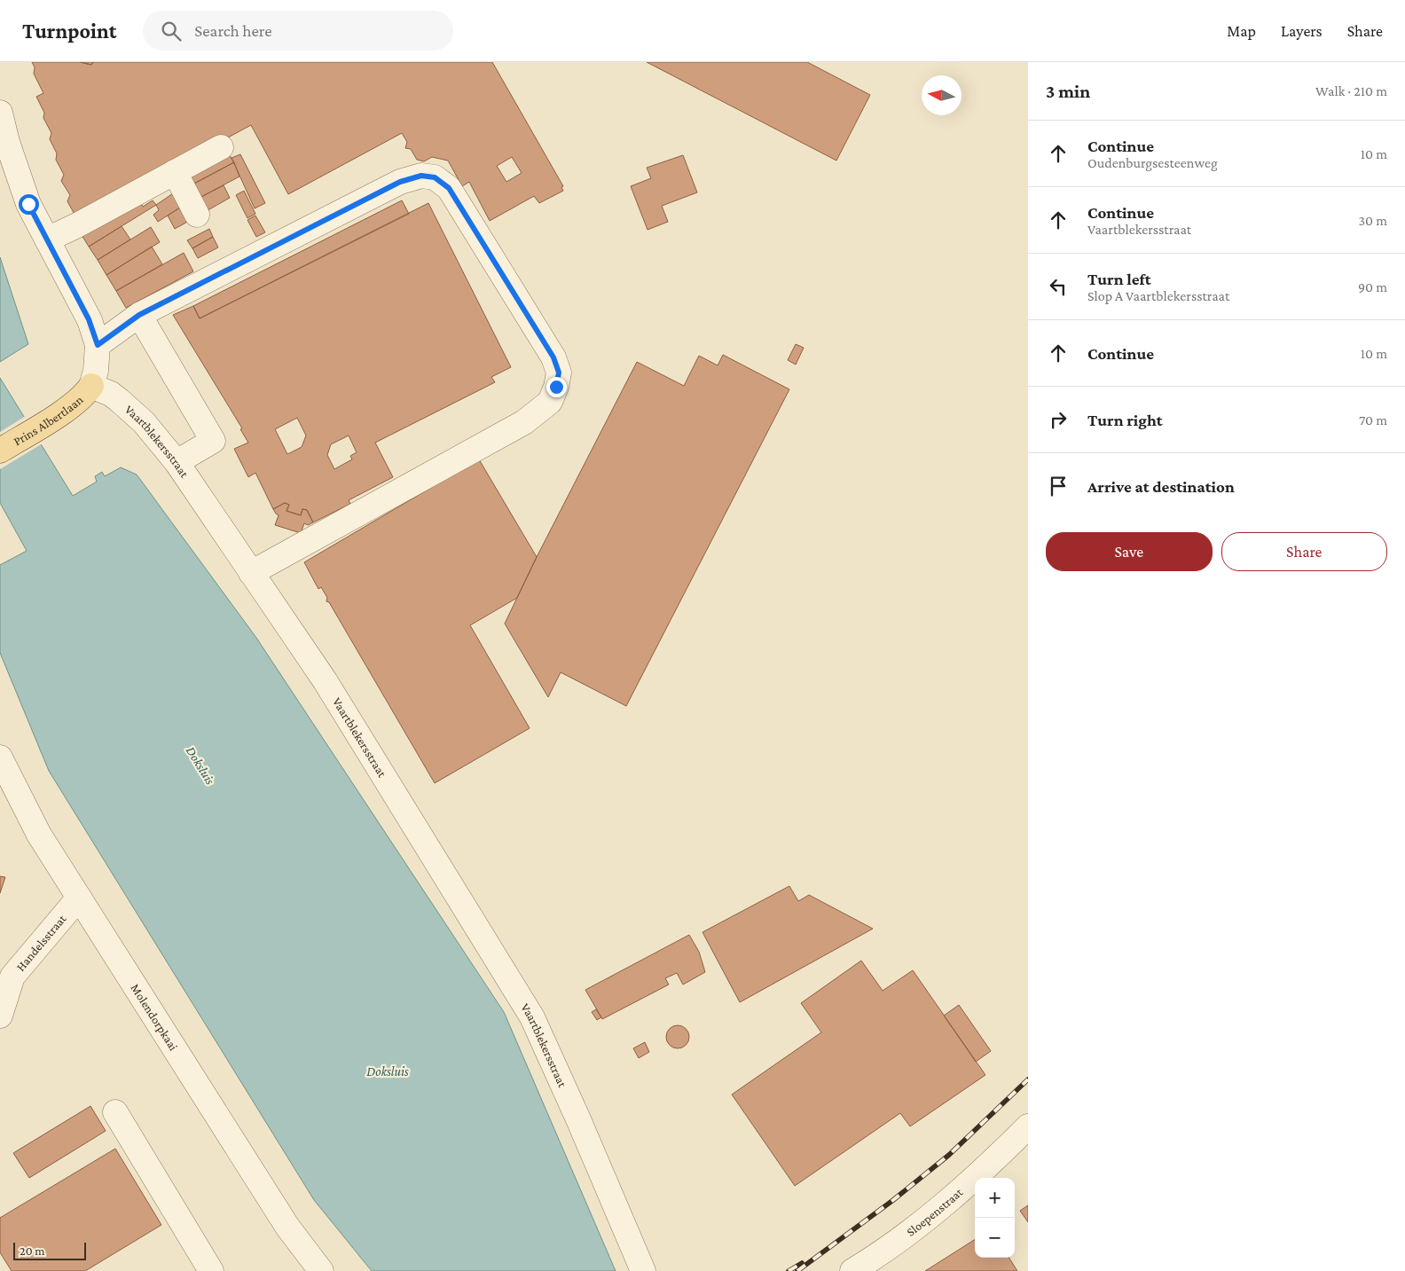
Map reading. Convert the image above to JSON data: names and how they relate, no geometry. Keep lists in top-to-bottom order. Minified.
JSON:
{"streets":{"main road":["Prins Albertlaan"],"street":["Vaartblekersstraat","Handelsstraat","Molendorpkaai","Sloepenstraat"]},"crossings":[["Prins Albertlaan","Vaartblekersstraat"],["Handelsstraat","Molendorpkaai"]],"water":["Doksluis"],"scale_bar":"20 m","north":"left","page":{"header":"Turnpoint","search":"Search here","nav":["Map","Layers","Share"],"heading":["3 min","Walk · 210 m"],"list":[["Continue","Oudenburgsesteenweg","10 m"],["Continue","Vaartblekersstraat","30 m"],["Turn left","Slop A Vaartblekersstraat","90 m"],["Continue","10 m"],["Turn right","70 m"],"Arrive at destination"],"buttons":["Save","Share"],"map_buttons":["+","−"],"scale":"20 m"}}
